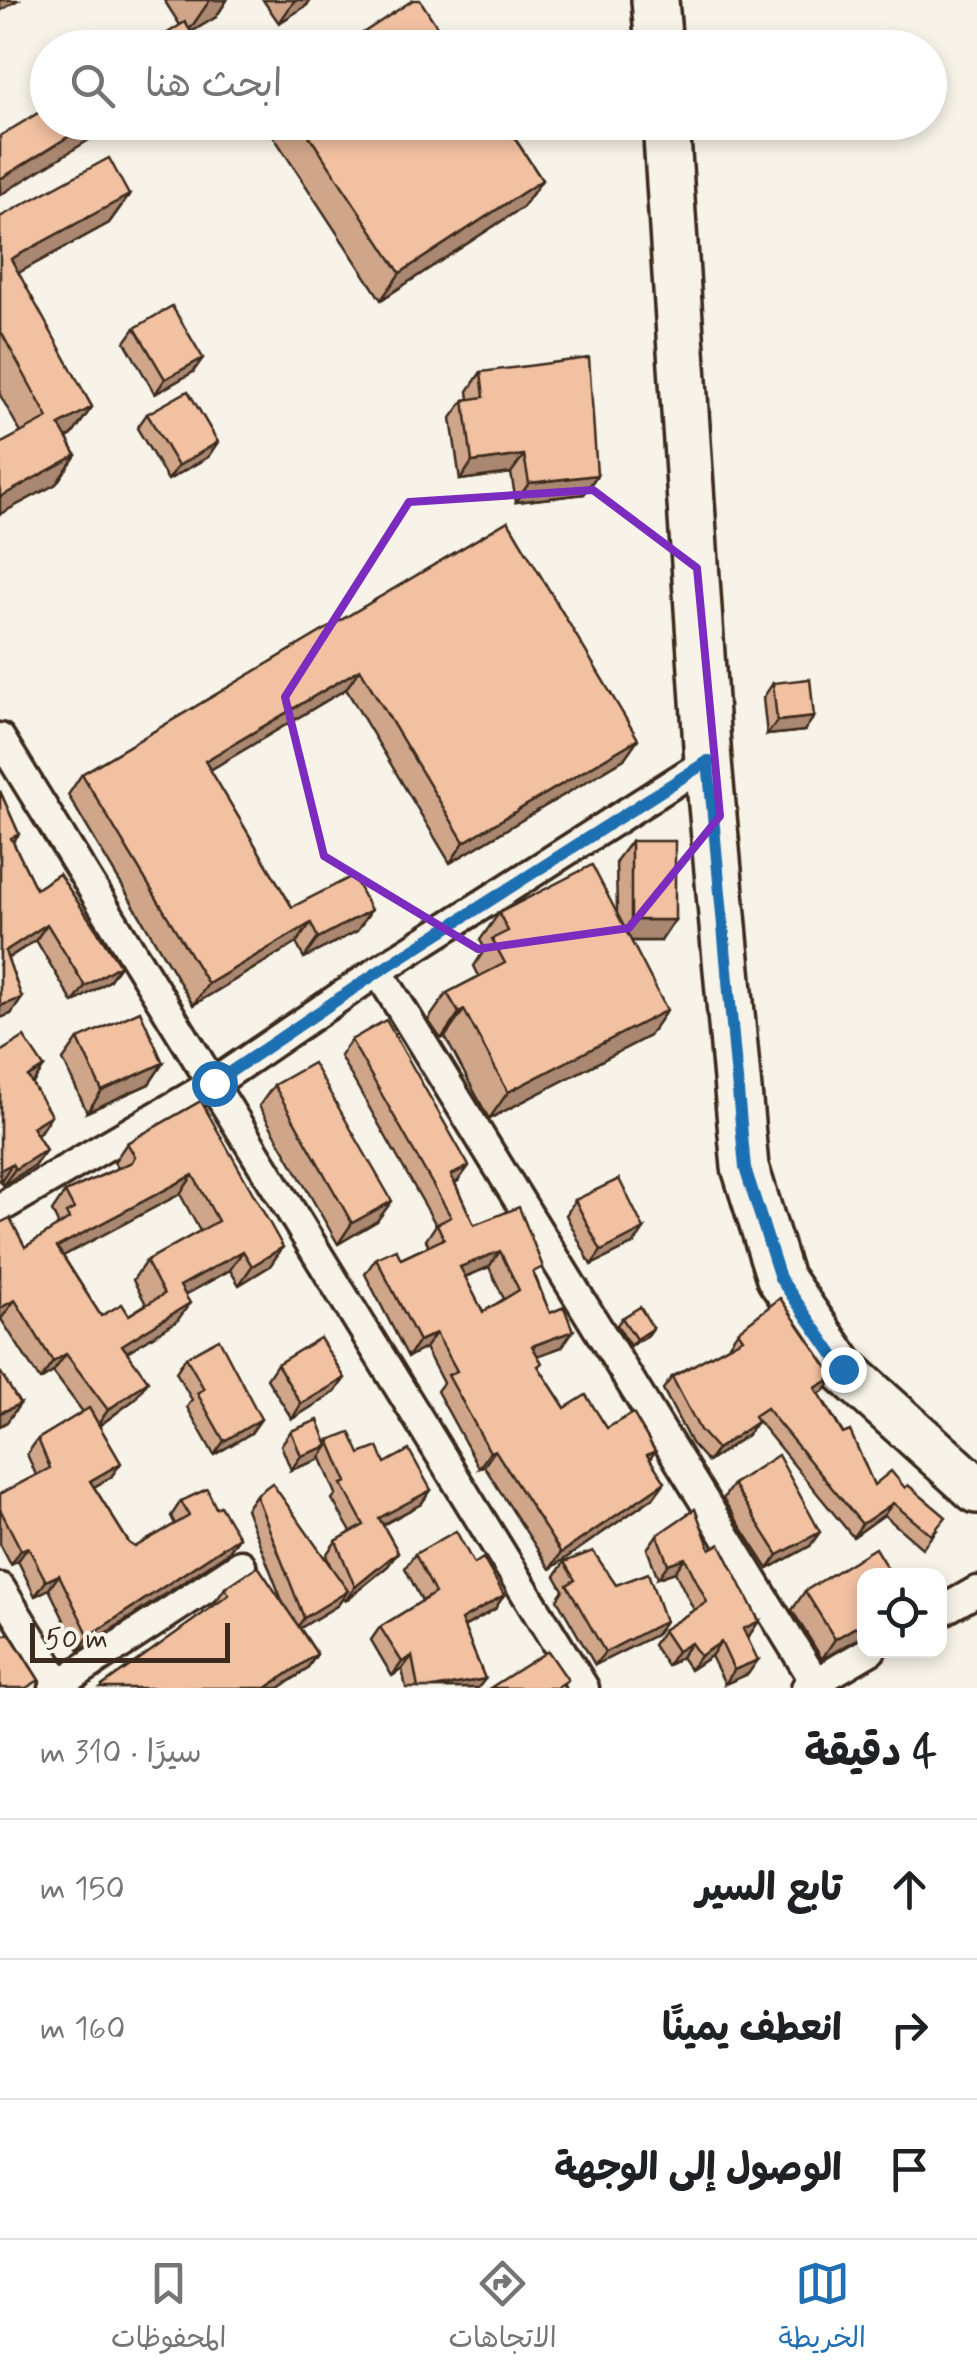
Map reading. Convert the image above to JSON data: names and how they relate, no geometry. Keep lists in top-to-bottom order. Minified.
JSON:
{"scale_bar":"50 m","page":{"search":"ابحث هنا","scale":"50 m","heading":["4 دقيقة","سيرًا · 310 m"],"list":[["تابع السير","150 m"],["انعطف يمينًا","160 m"],"الوصول إلى الوجهة"],"nav":["الخريطة","الاتجاهات","المحفوظات"]}}
